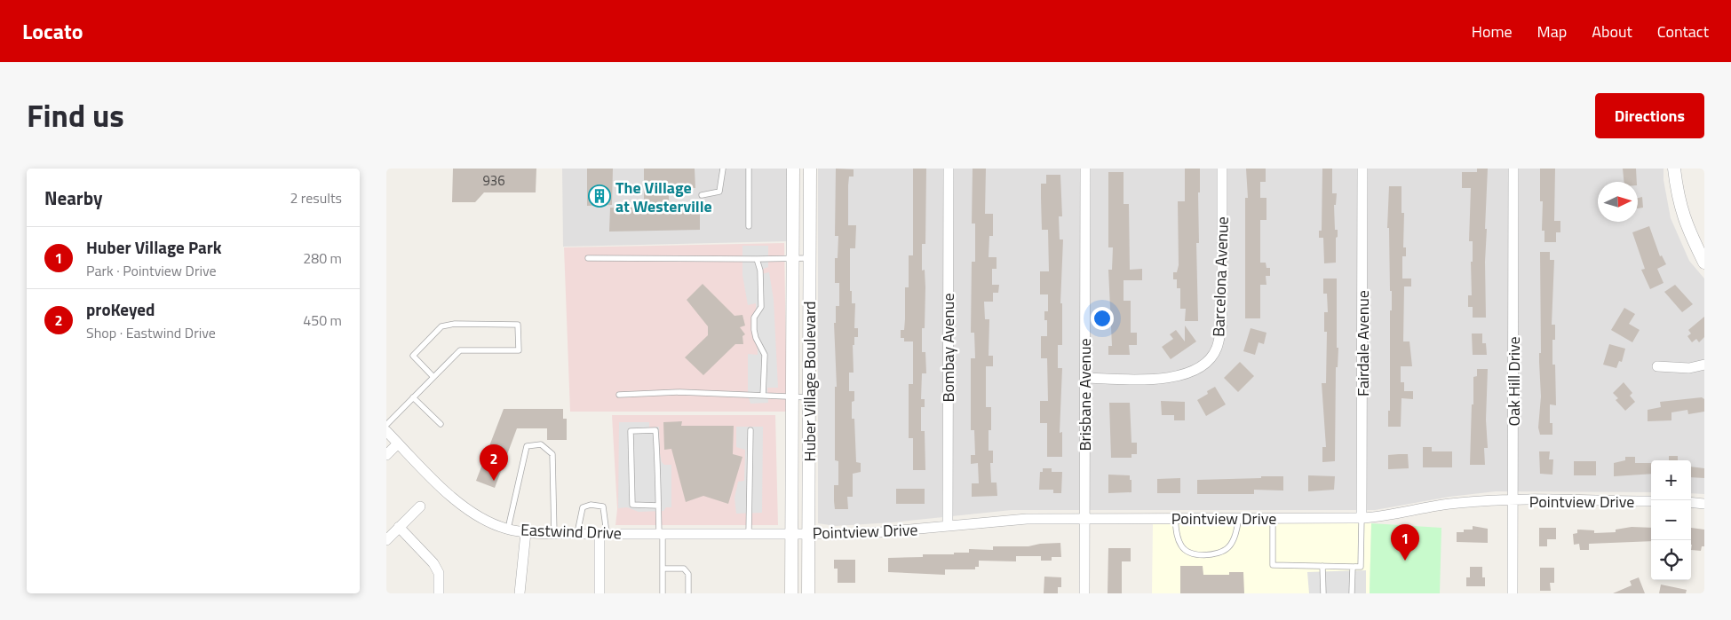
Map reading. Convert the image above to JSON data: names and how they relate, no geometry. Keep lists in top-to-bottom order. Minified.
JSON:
{"streets":{"street":["Barcelona Avenue","Fairdale Avenue","Bombay Avenue","Huber Village Boulevard","Oak Hill Drive","Brisbane Avenue","Pointview Drive","Eastwind Drive"]},"crossings":[["Barcelona Avenue","Brisbane Avenue"],["Fairdale Avenue","Pointview Drive"],["Bombay Avenue","Pointview Drive"],["Huber Village Boulevard","Pointview Drive"],["Huber Village Boulevard","Eastwind Drive"],["Oak Hill Drive","Pointview Drive"],["Brisbane Avenue","Pointview Drive"],["Pointview Drive","Eastwind Drive"]],"places":{"building":["The Village at Westerville"]},"house_numbers":["936"],"north":"right","page":{"header":"Locato","nav":["Home","Map","About","Contact"],"title":"Find us","buttons":"Directions","heading":["Nearby","2 results"],"list":[{"mark":"1","name":"Huber Village Park","note":"Park · Pointview Drive","value":"280 m"},{"mark":"2","name":"proKeyed","note":"Shop · Eastwind Drive","value":"450 m"}],"pins":["2","1"],"map_buttons":["+","−"]}}
